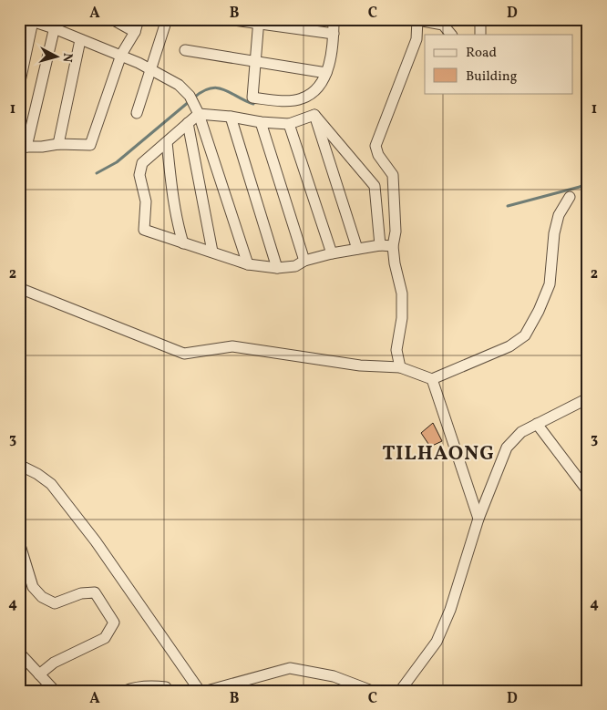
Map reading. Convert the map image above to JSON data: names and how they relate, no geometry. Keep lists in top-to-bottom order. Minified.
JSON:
{"districts":["TILHAONG"],"legend":["Road","Building"],"north":"right","grid":{"columns":["A","B","C","D"],"rows":["1","2","3","4"]}}
